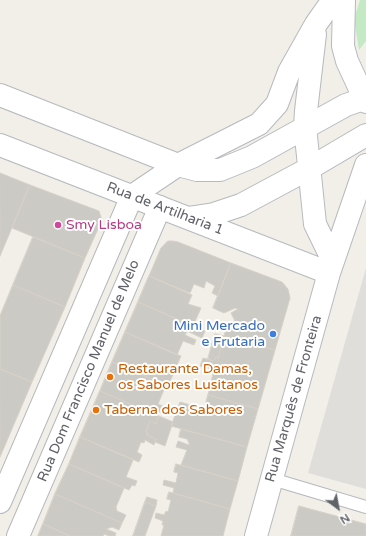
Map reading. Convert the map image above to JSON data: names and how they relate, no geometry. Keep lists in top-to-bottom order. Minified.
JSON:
{"streets":{"main road":["Rua de Artilharia 1","Rua Dom Francisco Manuel de Melo","Rua Marquês de Fronteira"]},"crossings":[["Rua de Artilharia 1","Rua Dom Francisco Manuel de Melo"],["Rua de Artilharia 1","Rua Marquês de Fronteira"]],"places":["Smy Lisboa","Mini Mercado e Frutaria","Restaurante Damas, os Sabores Lusitanos","Taberna dos Sabores"],"north":"bottom right"}
